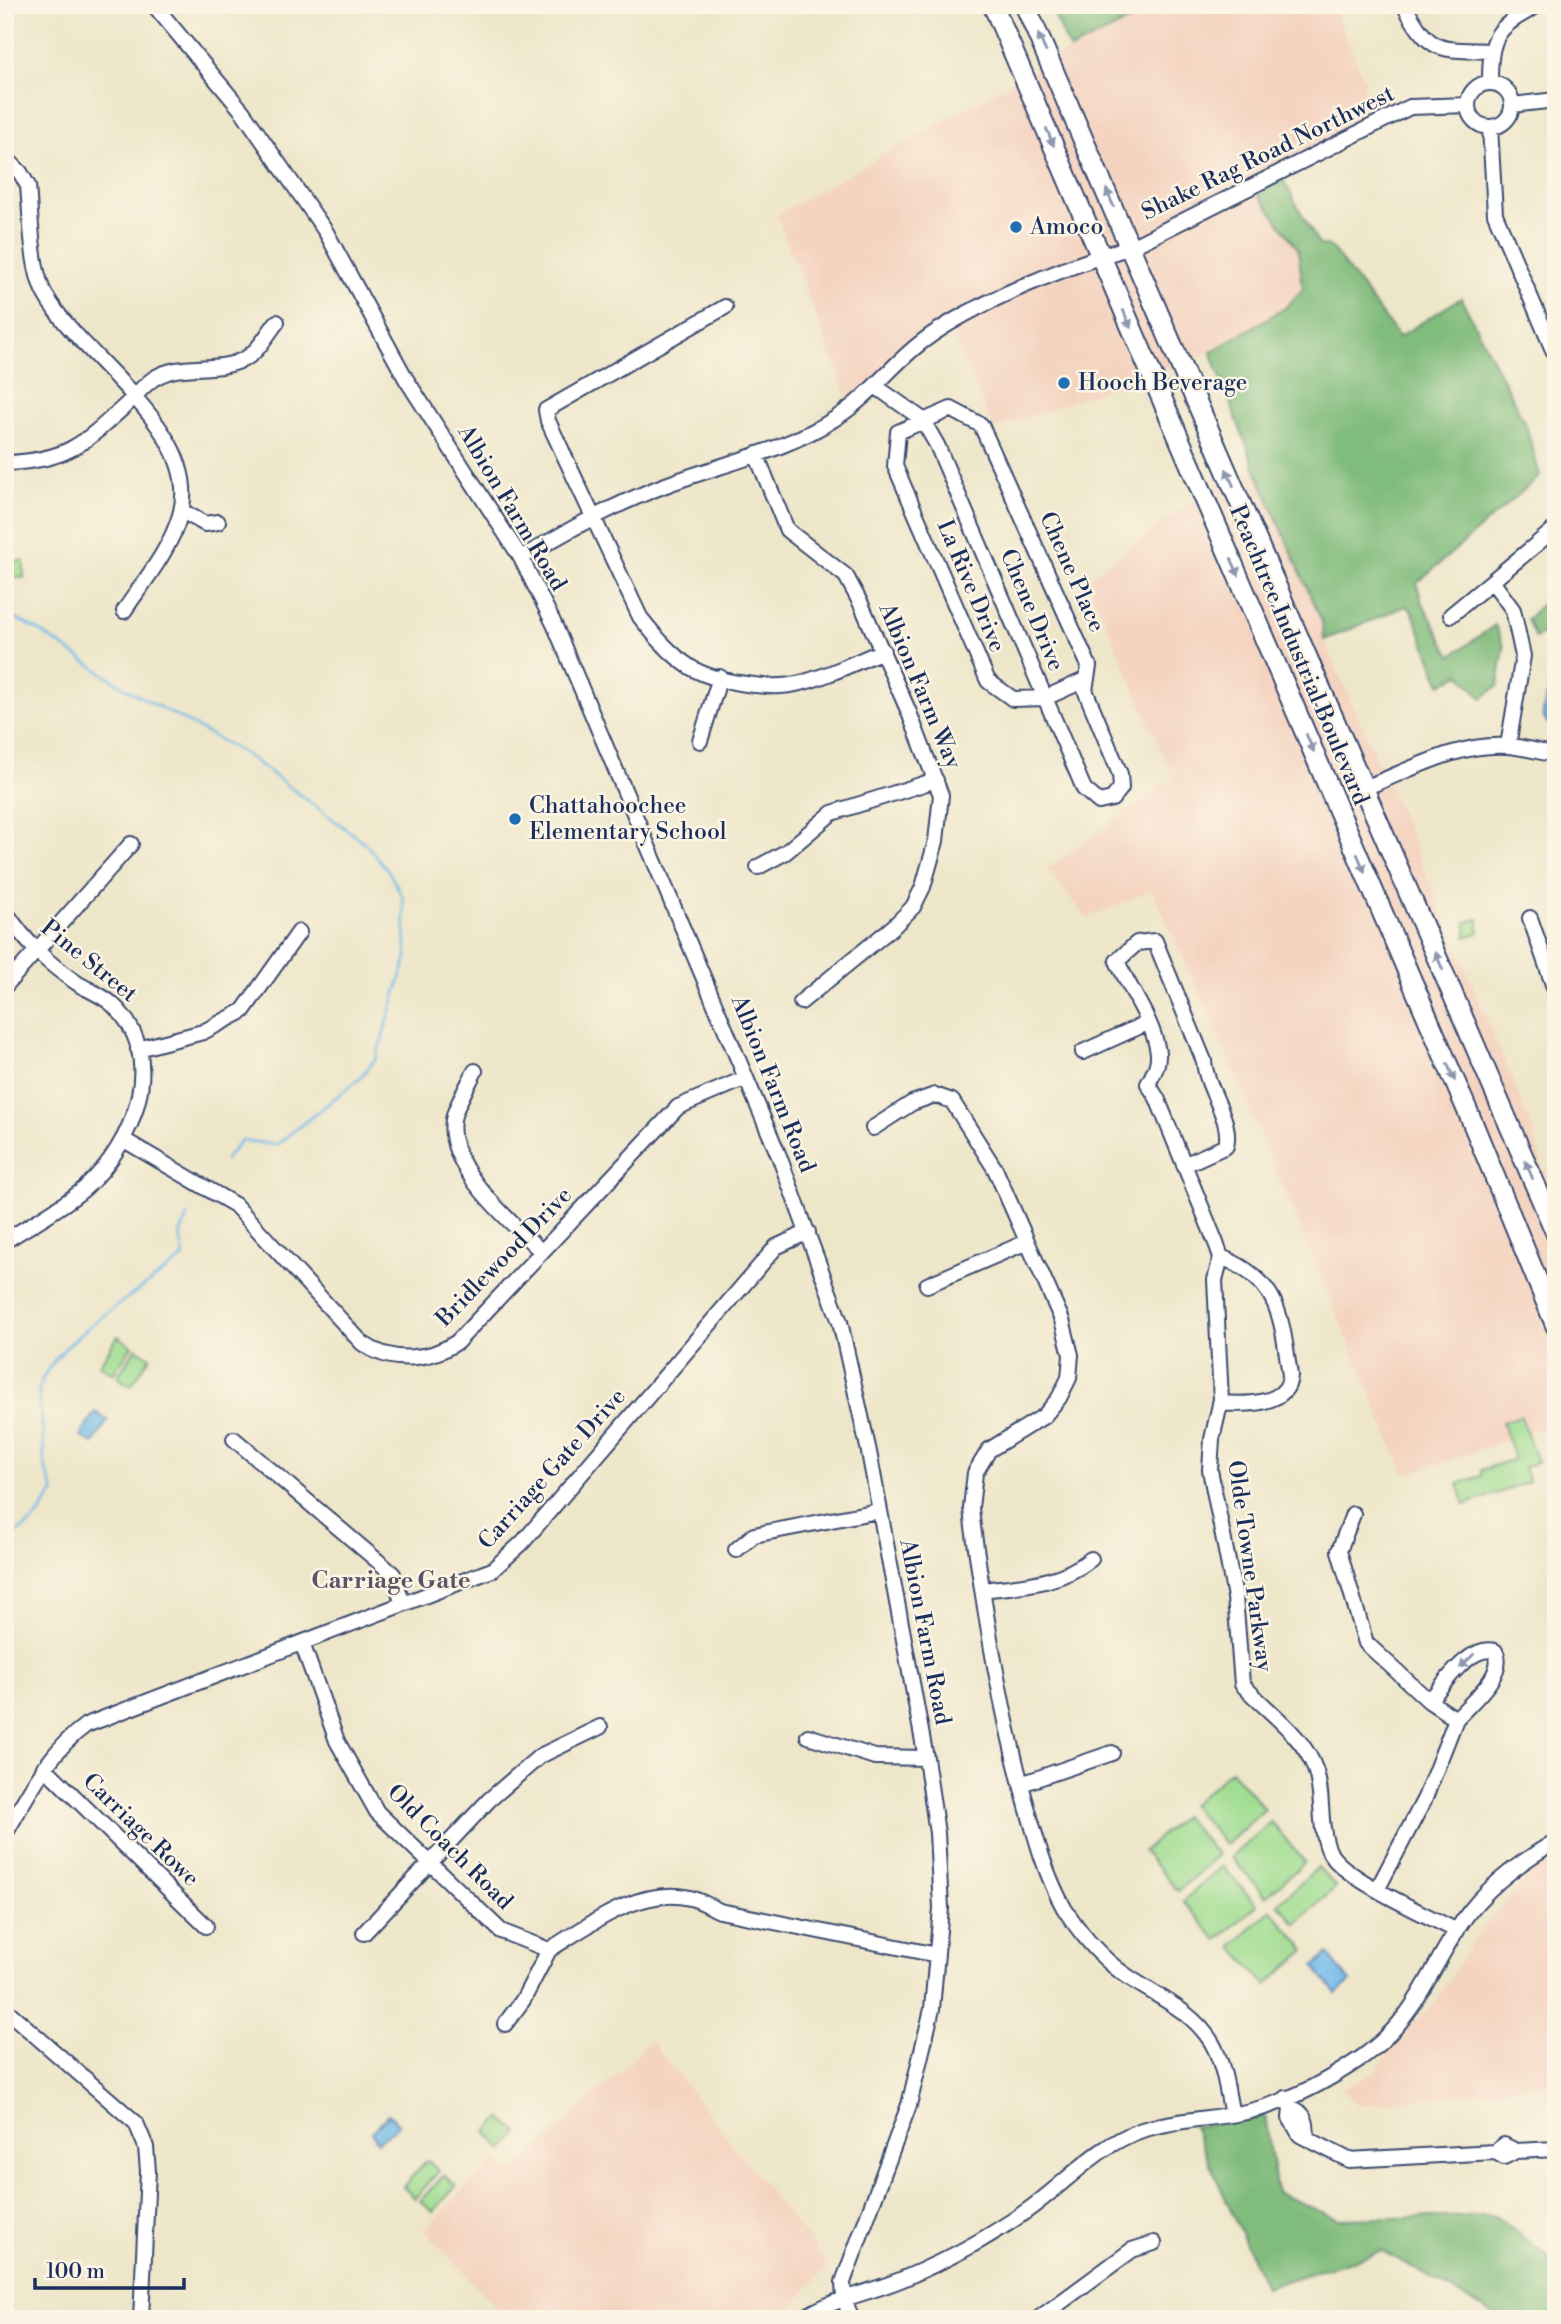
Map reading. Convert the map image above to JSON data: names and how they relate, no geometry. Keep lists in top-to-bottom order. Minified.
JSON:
{"streets":{"highway":["Peachtree Industrial Boulevard"],"street":["Shake Rag Road Northwest","Albion Farm Road","Chene Place","La Rive Drive","Chene Drive","Albion Farm Way","Pine Street","Bridlewood Drive","Carriage Gate Drive","Olde Towne Parkway","Carriage Rowe","Old Coach Road"]},"crossings":[["Shake Rag Road Northwest","Albion Farm Road"],["Shake Rag Road Northwest","Peachtree Industrial Boulevard"],["Shake Rag Road Northwest","Albion Farm Way"],["Albion Farm Road","Bridlewood Drive"],["Albion Farm Road","Carriage Gate Drive"],["Chene Place","La Rive Drive"],["Chene Place","Chene Drive"],["La Rive Drive","Chene Drive"],["Pine Street","Bridlewood Drive"],["Carriage Gate Drive","Carriage Rowe"],["Carriage Gate Drive","Old Coach Road"]],"districts":["Carriage Gate"],"places":["Amoco","Hooch Beverage","Chattahoochee Elementary School"],"scale_bar":"100 m"}
